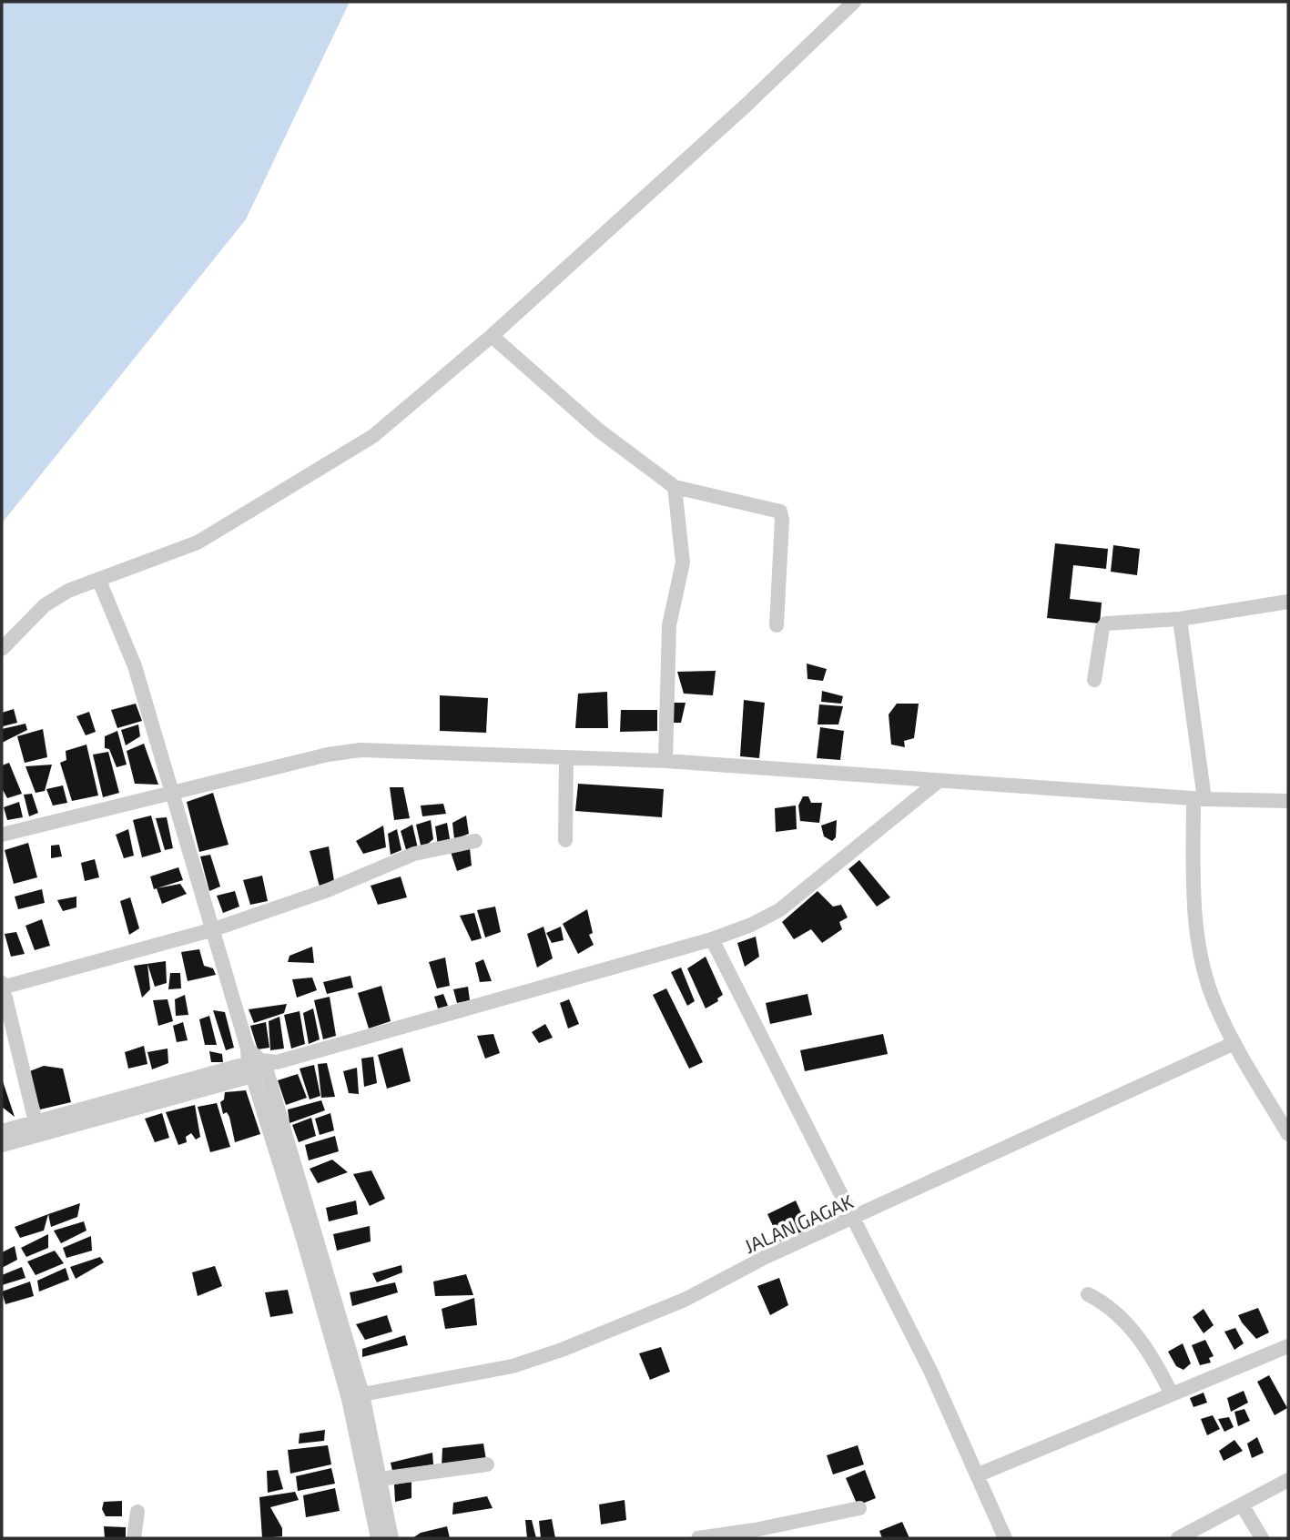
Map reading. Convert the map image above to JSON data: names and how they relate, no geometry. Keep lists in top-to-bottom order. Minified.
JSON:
{"streets":{"street":["JALAN GAGAK"]}}
